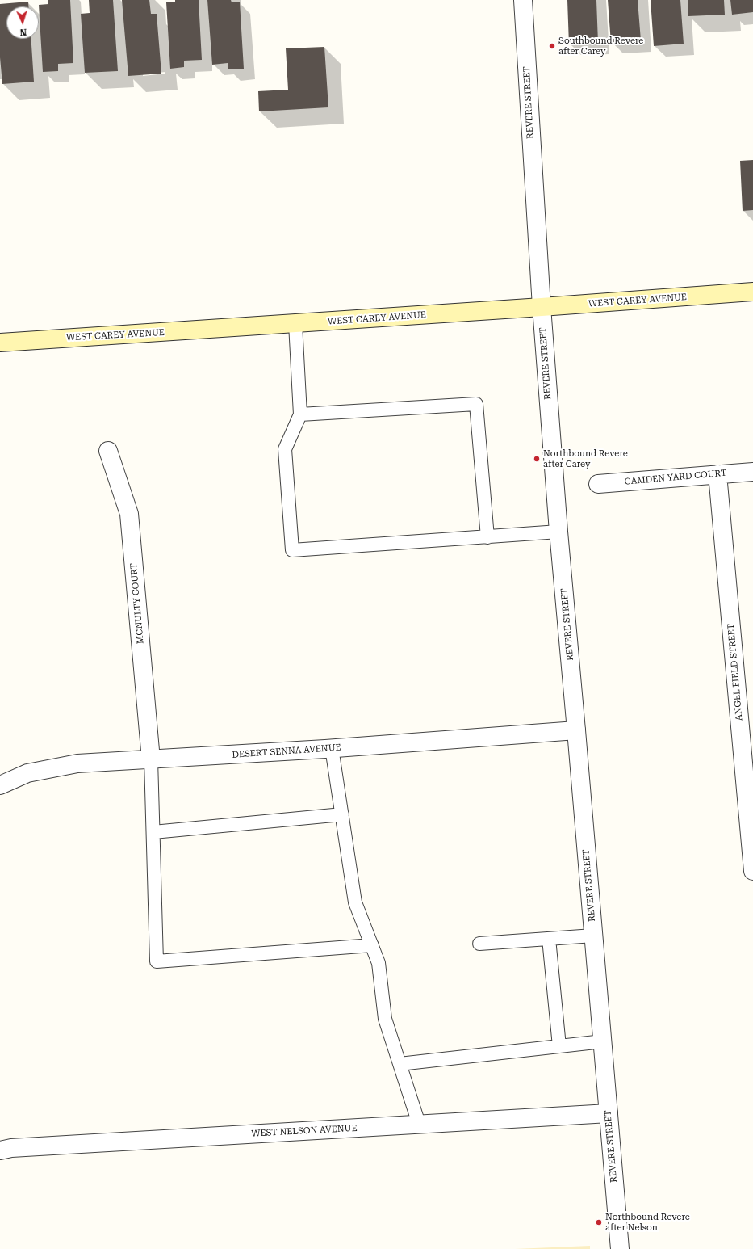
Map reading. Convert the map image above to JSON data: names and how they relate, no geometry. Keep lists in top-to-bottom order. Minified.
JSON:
{"streets":{"main road":["WEST CAREY AVENUE"],"street":["REVERE STREET","CAMDEN YARD COURT","MCNULTY COURT","ANGEL FIELD STREET","DESERT SENNA AVENUE","WEST NELSON AVENUE"]},"crossings":[["REVERE STREET","WEST CAREY AVENUE"],["REVERE STREET","DESERT SENNA AVENUE"],["REVERE STREET","WEST NELSON AVENUE"],["CAMDEN YARD COURT","ANGEL FIELD STREET"],["MCNULTY COURT","DESERT SENNA AVENUE"]],"places":["Southbound Revere after Carey","Northbound Revere after Carey","Northbound Revere after Nelson"],"north":"bottom"}
